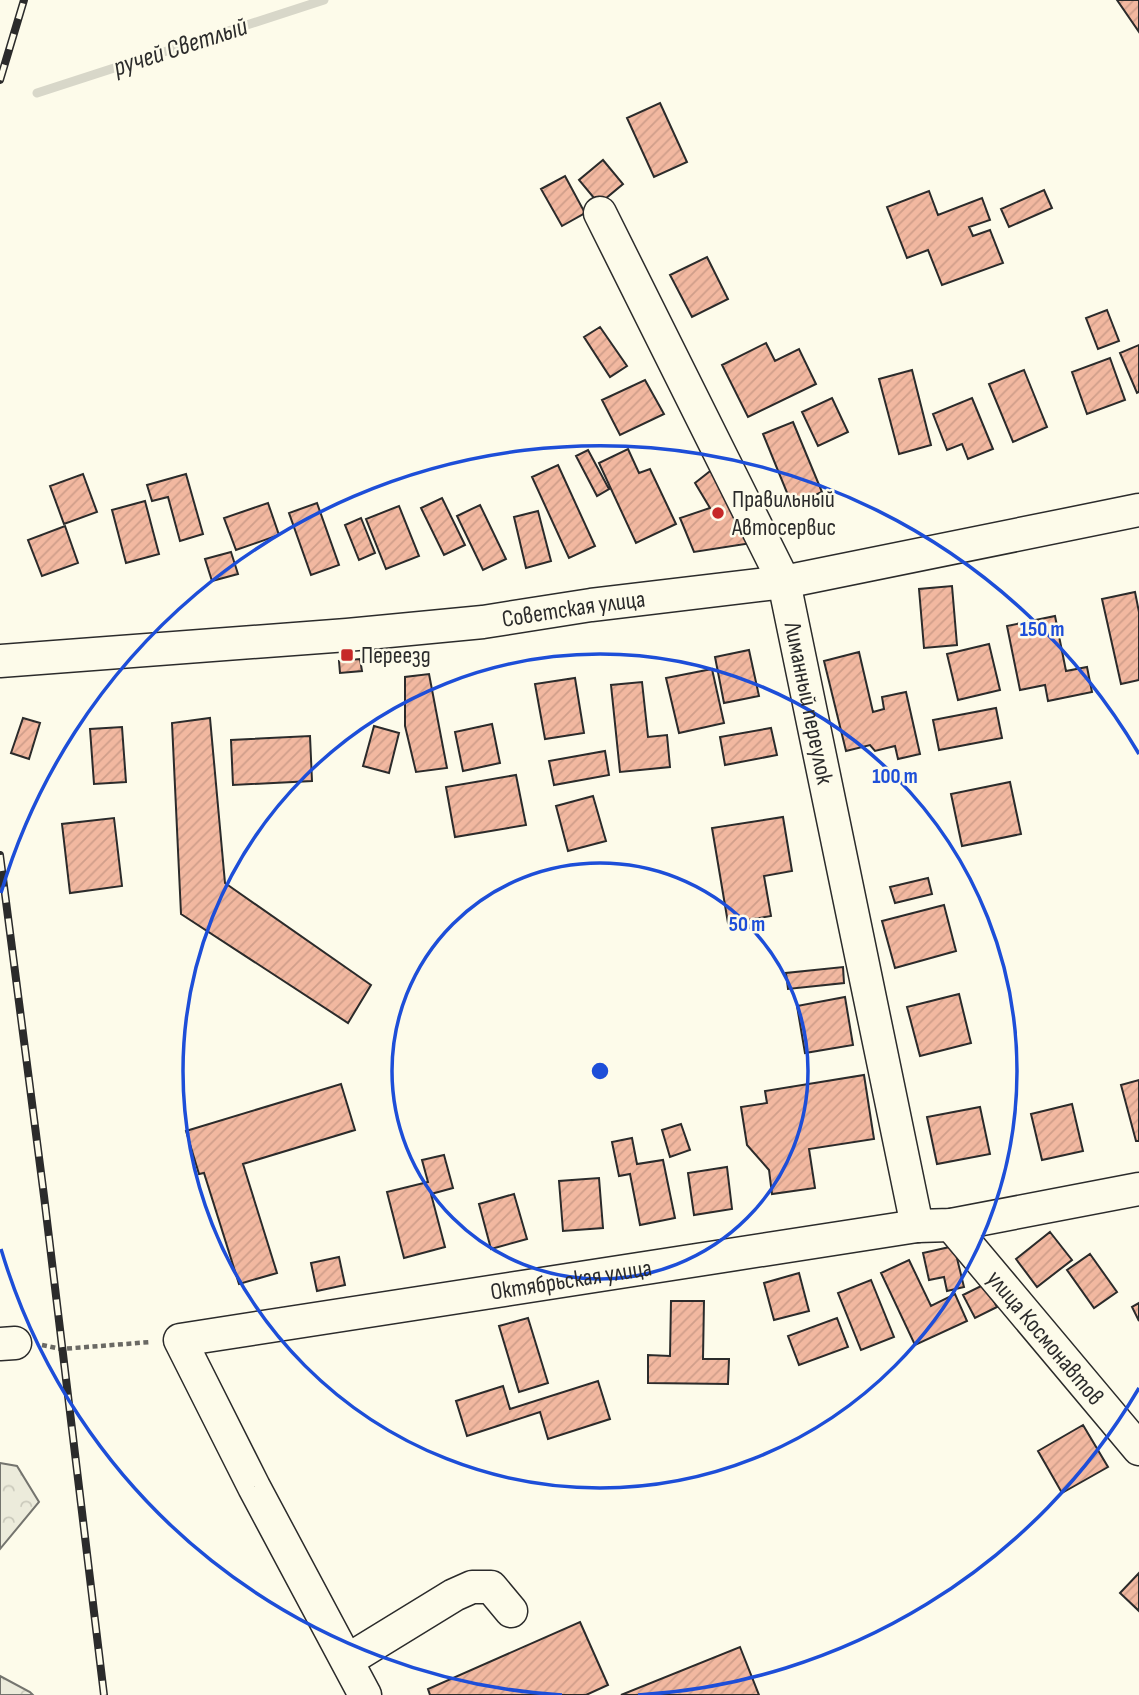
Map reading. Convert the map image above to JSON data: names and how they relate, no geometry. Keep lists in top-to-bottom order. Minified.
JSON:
{"streets":{"street":["Советская улица","Лиманный переулок","Октябрьская улица","улица Космонавтов"]},"crossings":[["Советская улица","Лиманный переулок"],["Лиманный переулок","Октябрьская улица"],["Октябрьская улица","улица Космонавтов"]],"water":["ручей Светлый"],"places":{"other":["Правильный Автосервис"],"transit":["Переезд"]},"rings":["150 m","100 m","50 m"]}
